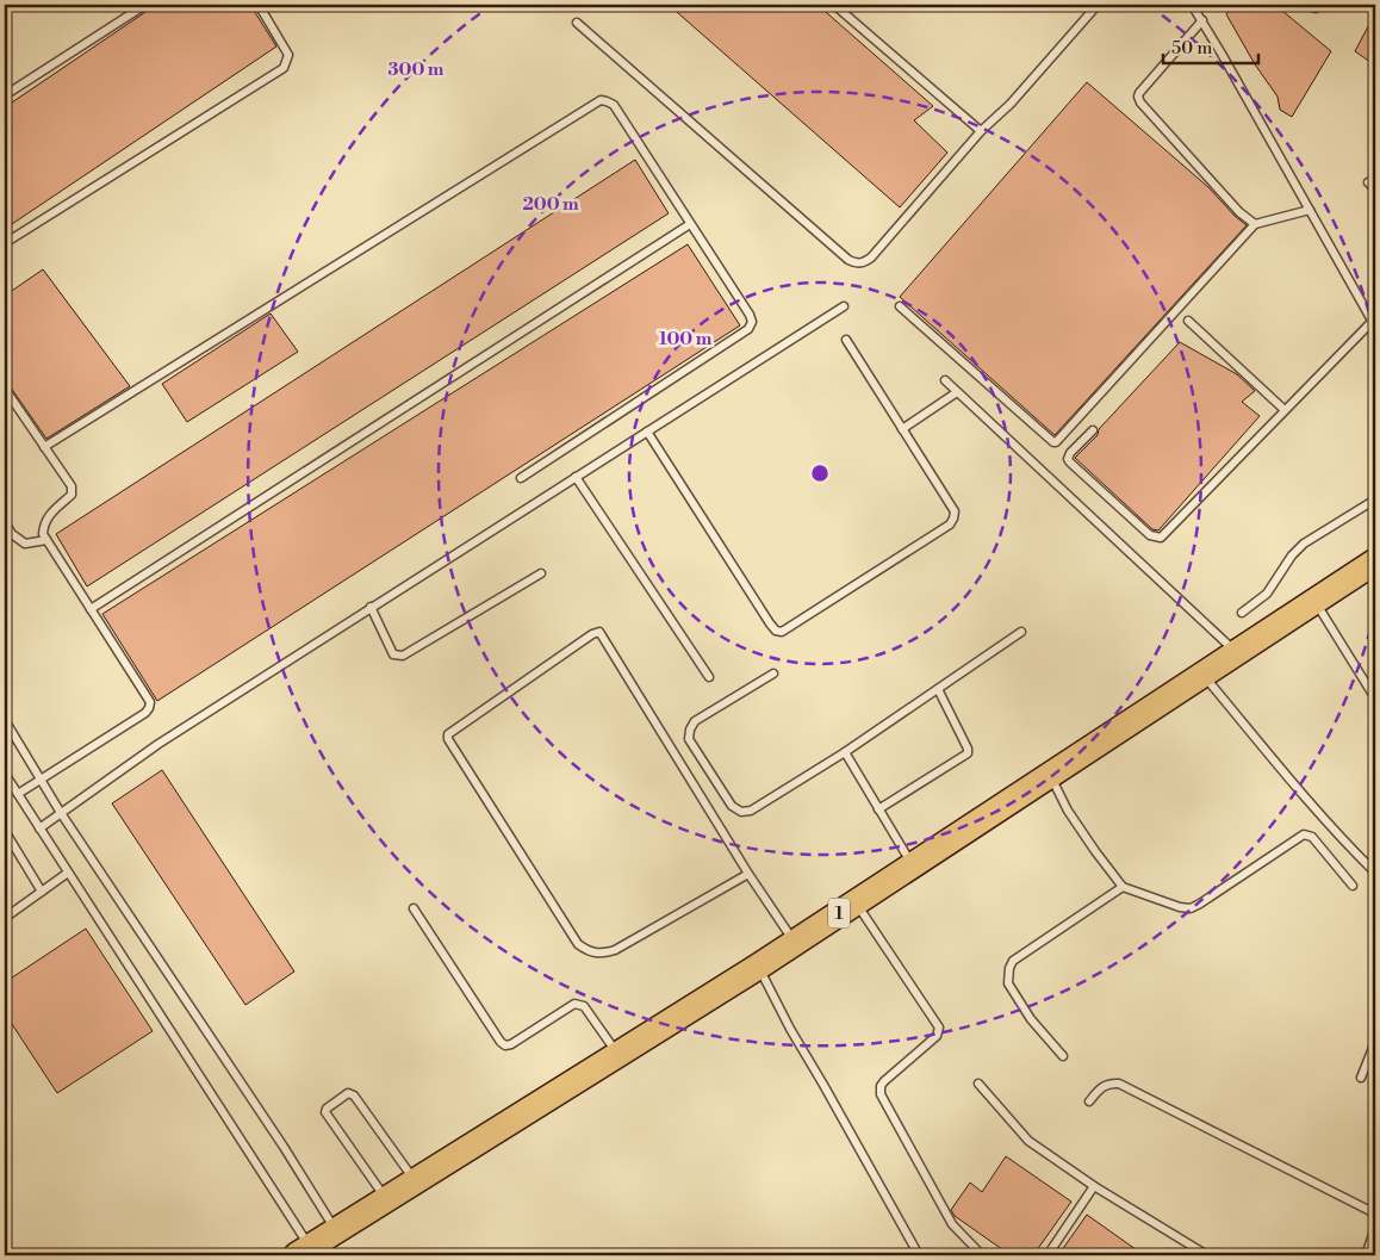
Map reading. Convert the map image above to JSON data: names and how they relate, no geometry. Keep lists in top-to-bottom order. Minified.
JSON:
{"streets":{"highway":["1"]},"scale_bar":"50 m","rings":["300 m","200 m","100 m"]}
